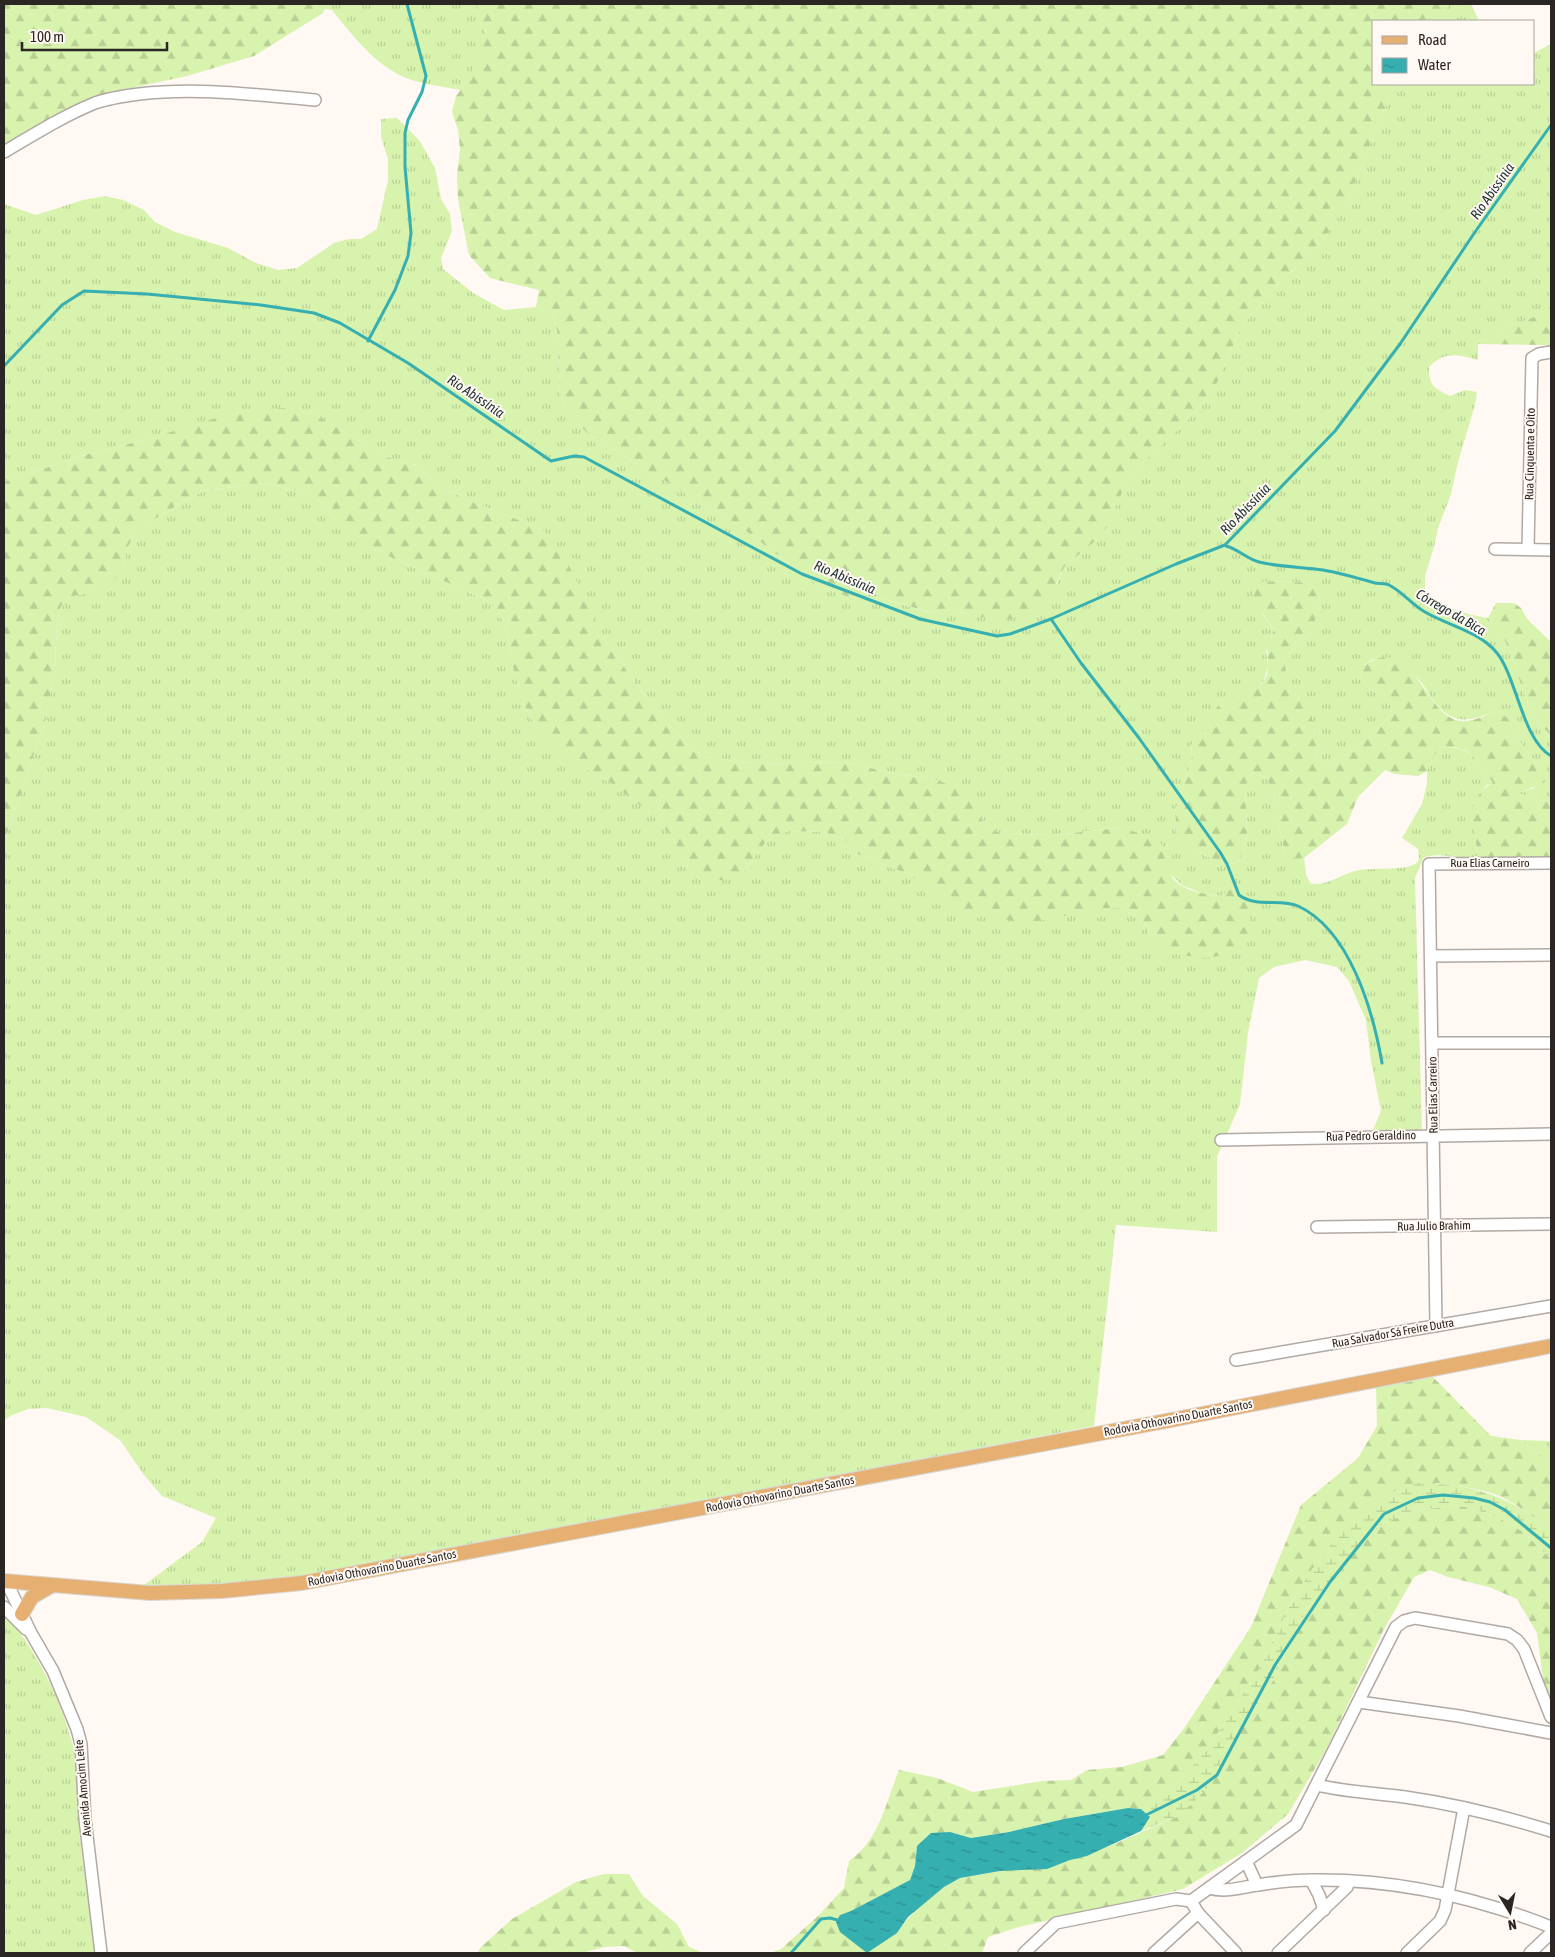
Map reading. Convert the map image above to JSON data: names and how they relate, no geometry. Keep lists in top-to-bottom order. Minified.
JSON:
{"streets":{"main road":["Rodovia Othovarino Duarte Santos"],"street":["Rua Cinquenta e Oito","Rua Elias Carneiro","Rua Elias Carreiro","Rua Pedro Geraldino","Rua Julio Brahim","Rua Salvador Sá Freire Dutra","Avenida Amocim Leite"]},"crossings":[["Rua Elias Carneiro","Rua Elias Carreiro"],["Rua Elias Carreiro","Rua Pedro Geraldino"],["Rua Elias Carreiro","Rua Julio Brahim"],["Rua Elias Carreiro","Rua Salvador Sá Freire Dutra"],["Rodovia Othovarino Duarte Santos","Avenida Amocim Leite"]],"water":["Rio Abissínia","Córrego da Bica"],"legend":["Road","Water"],"scale_bar":"100 m","north":"bottom"}
